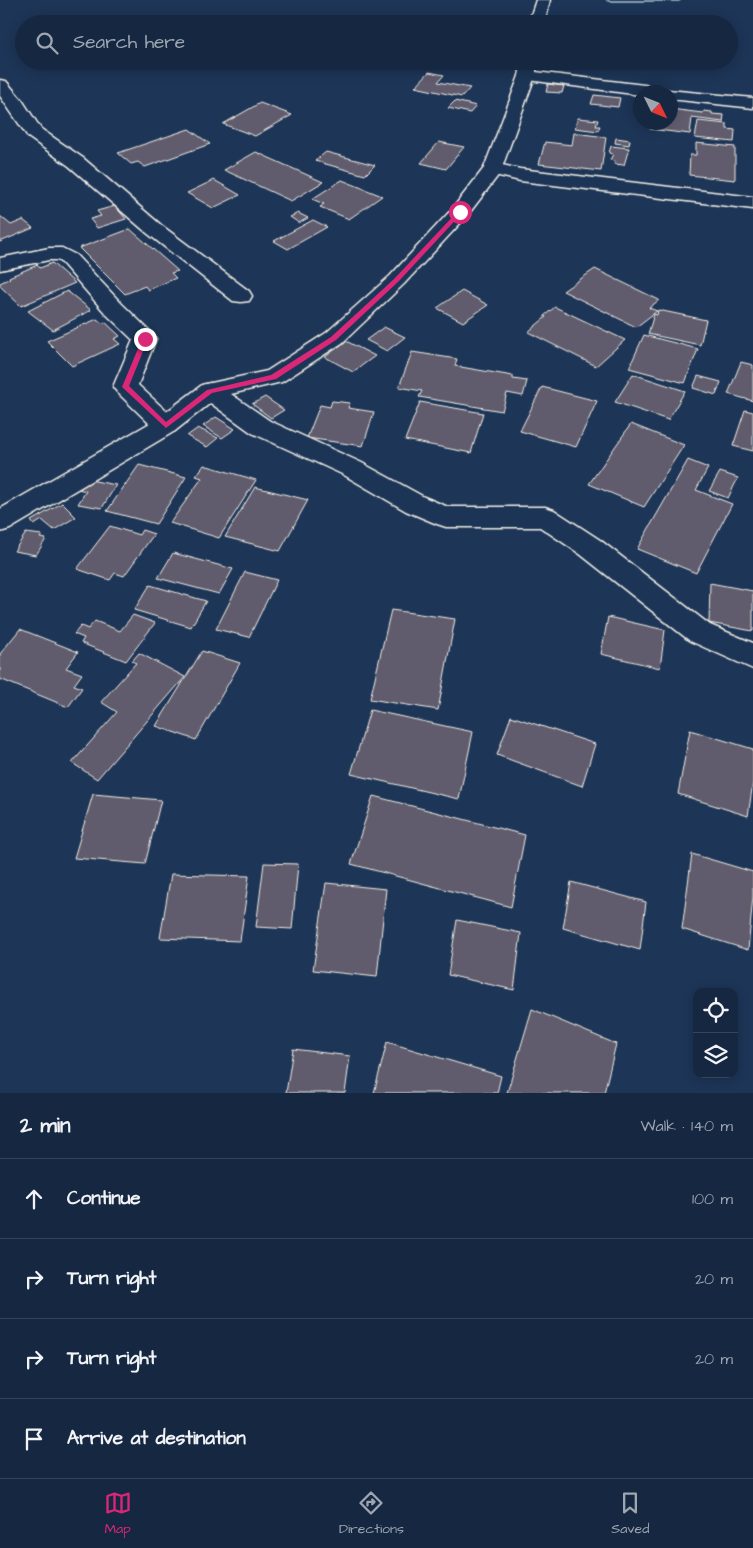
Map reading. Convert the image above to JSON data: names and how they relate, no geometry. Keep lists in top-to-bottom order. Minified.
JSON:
{"north":"bottom right","page":{"search":"Search here","heading":["2 min","Walk · 140 m"],"list":[["Continue","100 m"],["Turn right","20 m"],["Turn right","20 m"],"Arrive at destination"],"nav":["Map","Directions","Saved"]}}
